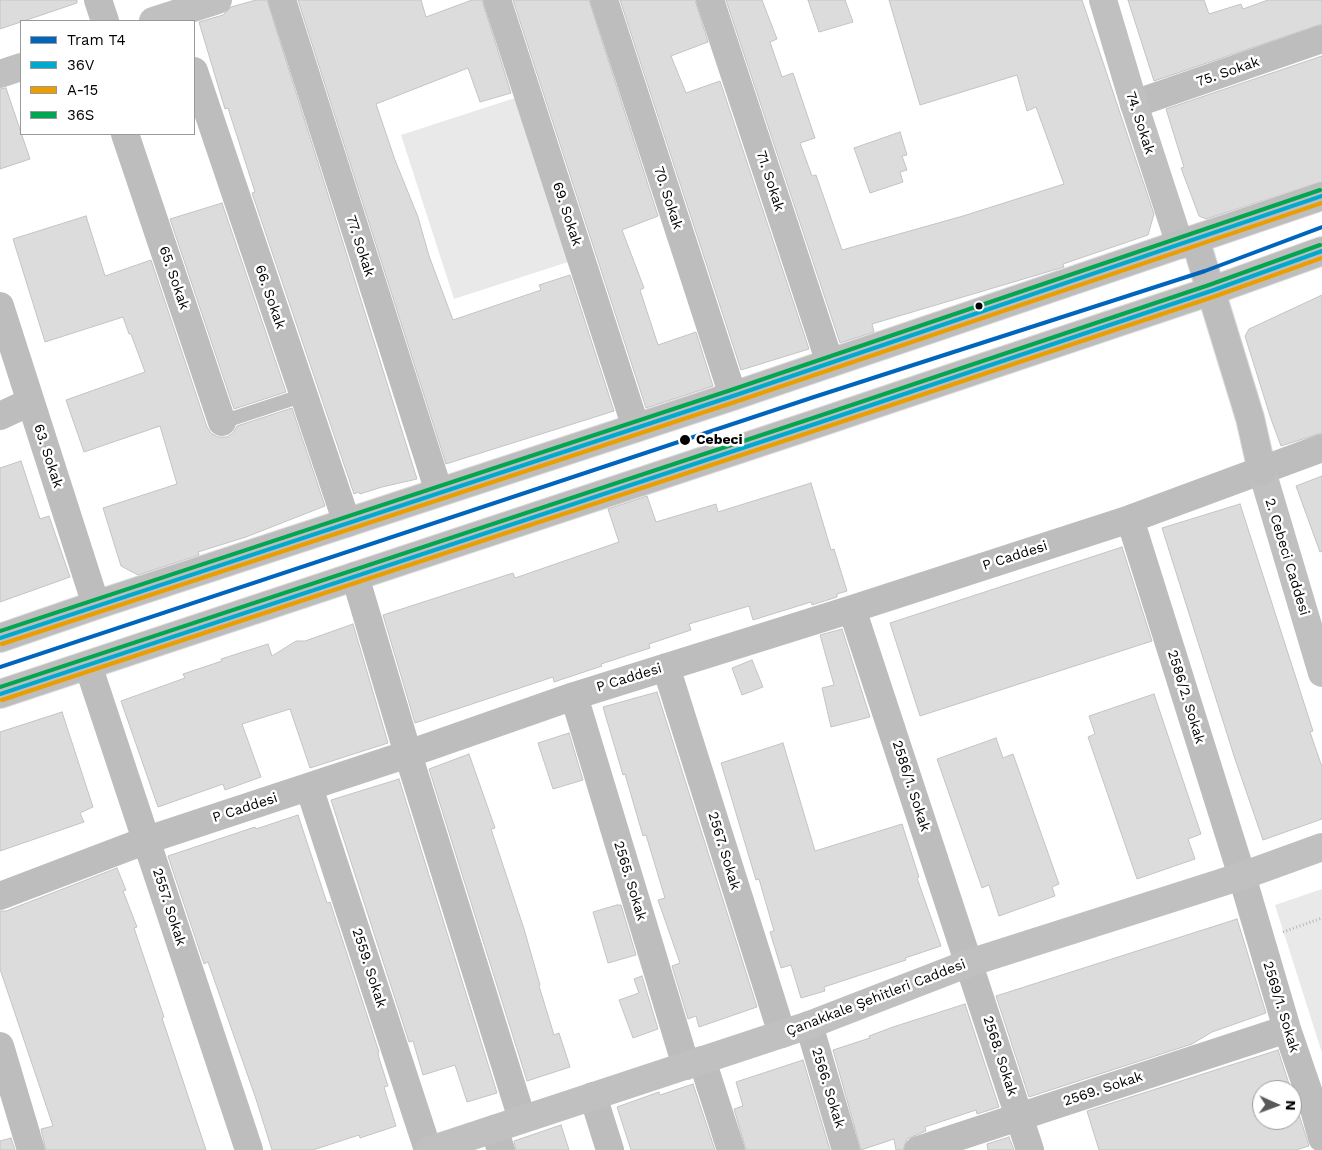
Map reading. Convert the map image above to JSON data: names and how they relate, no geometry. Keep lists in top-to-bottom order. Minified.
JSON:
{"streets":{"main road":["74. Sokak","2. Cebeci Caddesi","Çanakkale Şehitleri Caddesi"],"street":["75. Sokak","71. Sokak","70. Sokak","69. Sokak","77. Sokak","65. Sokak","66. Sokak","63. Sokak","P Caddesi","2586/2. Sokak","2586/1. Sokak","2567. Sokak","2565. Sokak","2557. Sokak","2559. Sokak","2569/1. Sokak","2568. Sokak","2566. Sokak","2569. Sokak"]},"crossings":[["75. Sokak","74. Sokak"],["P Caddesi","2. Cebeci Caddesi"],["P Caddesi","2586/2. Sokak"],["P Caddesi","2586/1. Sokak"],["P Caddesi","2567. Sokak"],["P Caddesi","2565. Sokak"],["P Caddesi","2557. Sokak"],["P Caddesi","2559. Sokak"],["2586/2. Sokak","Çanakkale Şehitleri Caddesi"],["2586/2. Sokak","2569/1. Sokak"],["2586/1. Sokak","Çanakkale Şehitleri Caddesi"],["2586/1. Sokak","2568. Sokak"],["2567. Sokak","Çanakkale Şehitleri Caddesi"],["2565. Sokak","Çanakkale Şehitleri Caddesi"],["2559. Sokak","Çanakkale Şehitleri Caddesi"],["Çanakkale Şehitleri Caddesi","2569/1. Sokak"],["Çanakkale Şehitleri Caddesi","2568. Sokak"],["Çanakkale Şehitleri Caddesi","2566. Sokak"],["2569/1. Sokak","2569. Sokak"],["2568. Sokak","2569. Sokak"]],"places":["Cebeci"],"lines":["transit line 36S","transit line 36V","transit line A-15","tram line T4"],"legend":["Tram T4","36V","A-15","36S"],"north":"right"}
